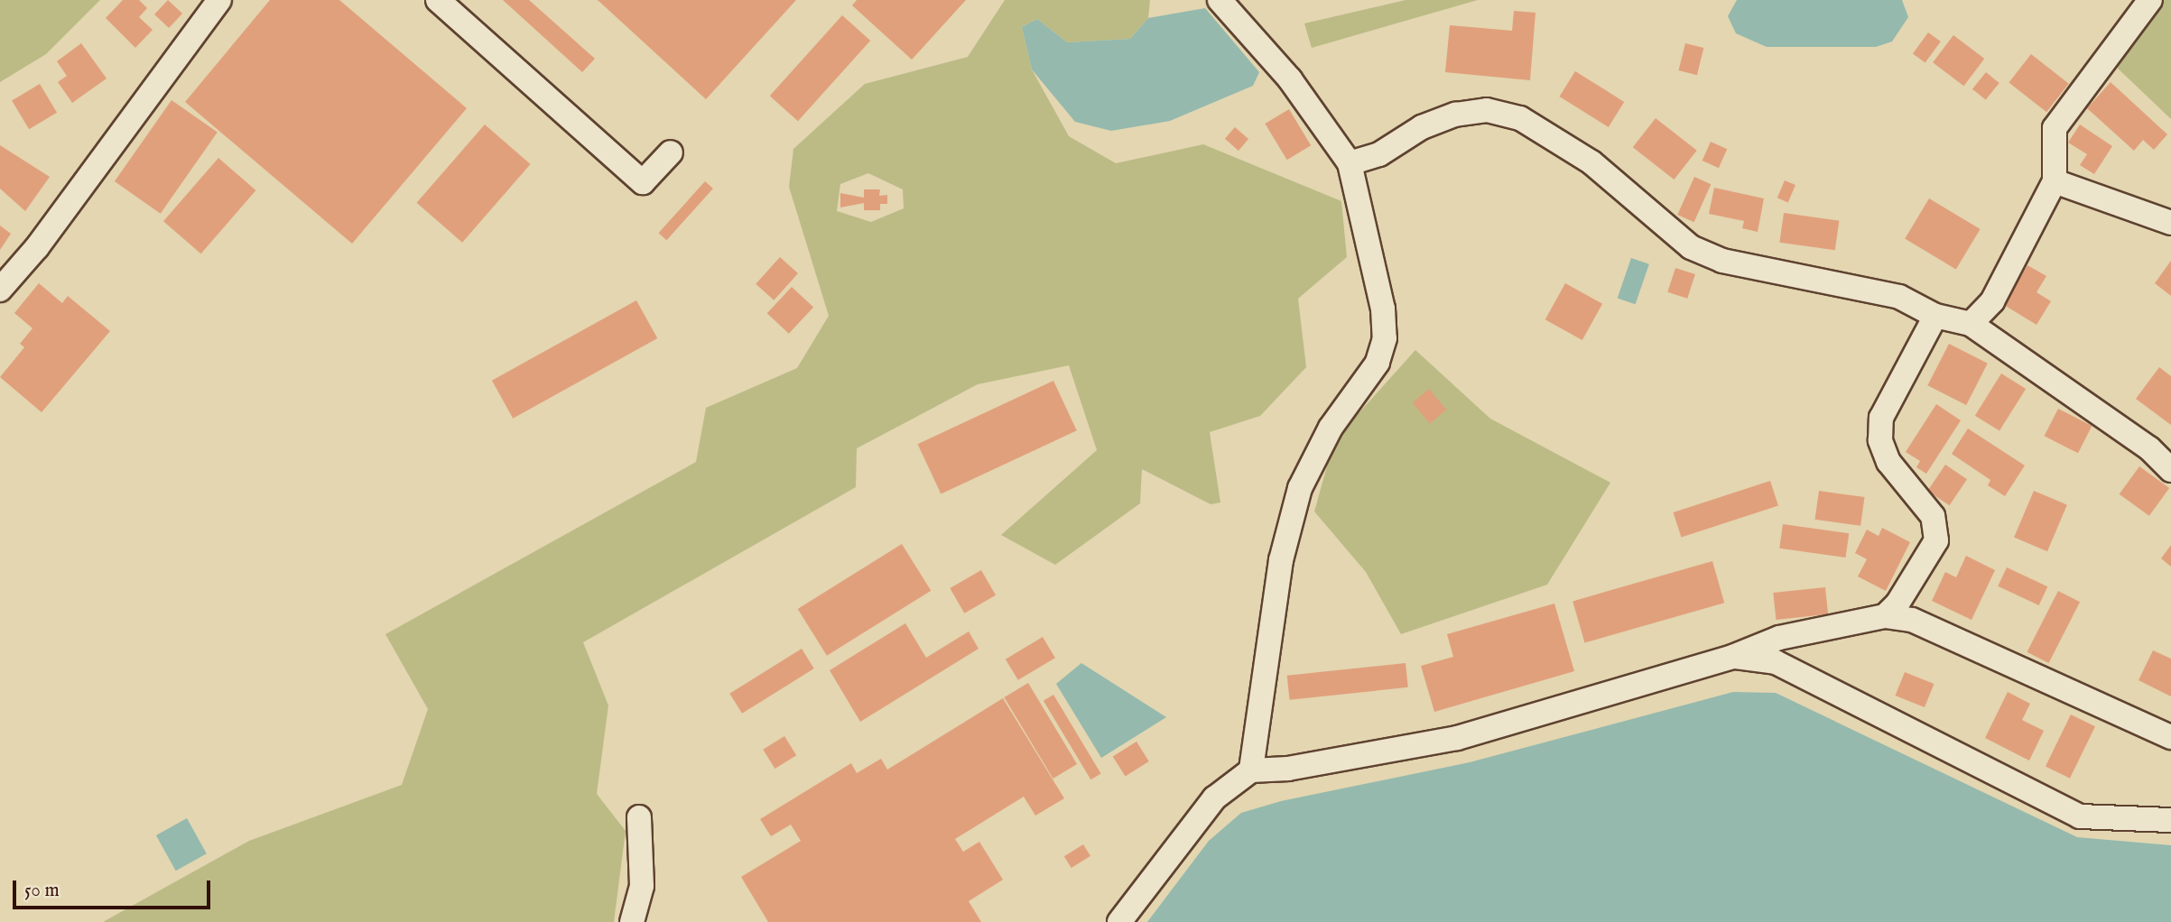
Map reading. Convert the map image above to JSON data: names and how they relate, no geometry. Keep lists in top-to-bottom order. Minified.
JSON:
{"scale_bar":"50 m"}
